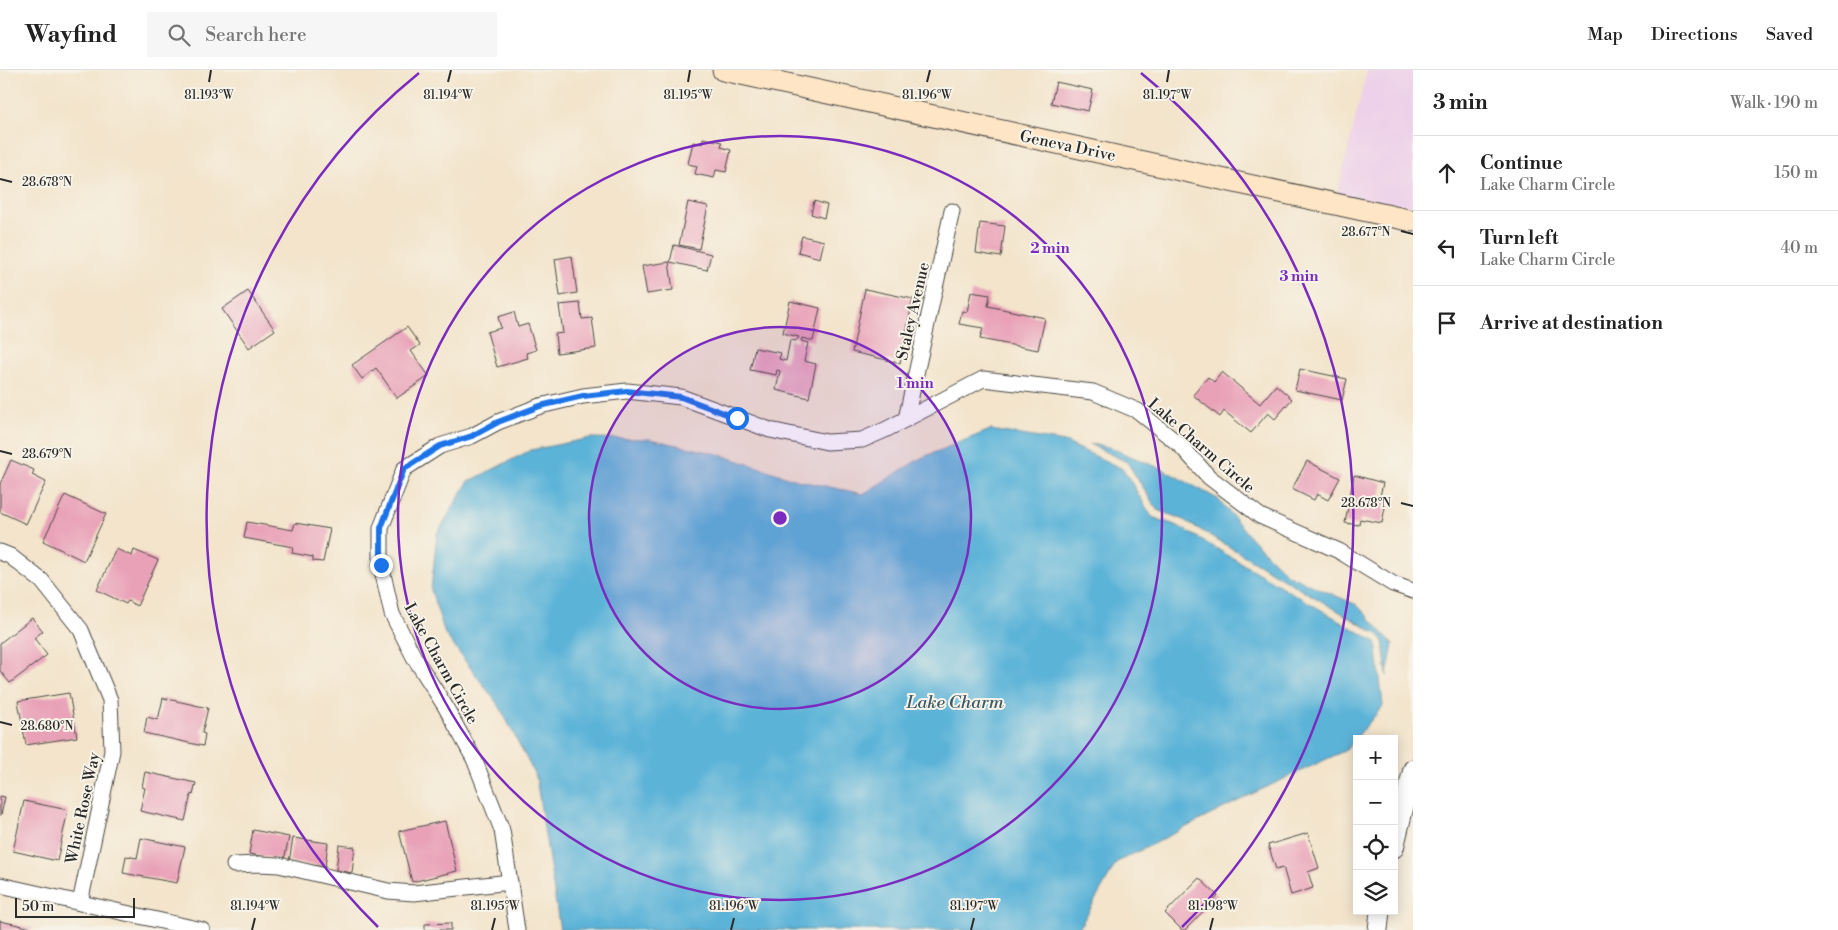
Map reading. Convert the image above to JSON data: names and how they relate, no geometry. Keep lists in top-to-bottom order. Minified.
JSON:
{"streets":{"main road":["Geneva Drive"],"street":["Staley Avenue","Lake Charm Circle","White Rose Way"]},"crossings":[["Staley Avenue","Lake Charm Circle"]],"water":["Lake Charm"],"scale_bar":"50 m","page":{"header":"Wayfind","search":"Search here","nav":["Map","Directions","Saved"],"heading":["3 min","Walk · 190 m"],"list":[["Continue","Lake Charm Circle","150 m"],["Turn left","Lake Charm Circle","40 m"],"Arrive at destination"],"map_buttons":["+","−"],"scale":"50 m"},"coordinates":["81.193°W","81.194°W","81.195°W","81.196°W","81.197°W","28.678°N","28.677°N","28.679°N","28.680°N","81.198°W"],"rings":["2 min","3 min","1 min"]}
